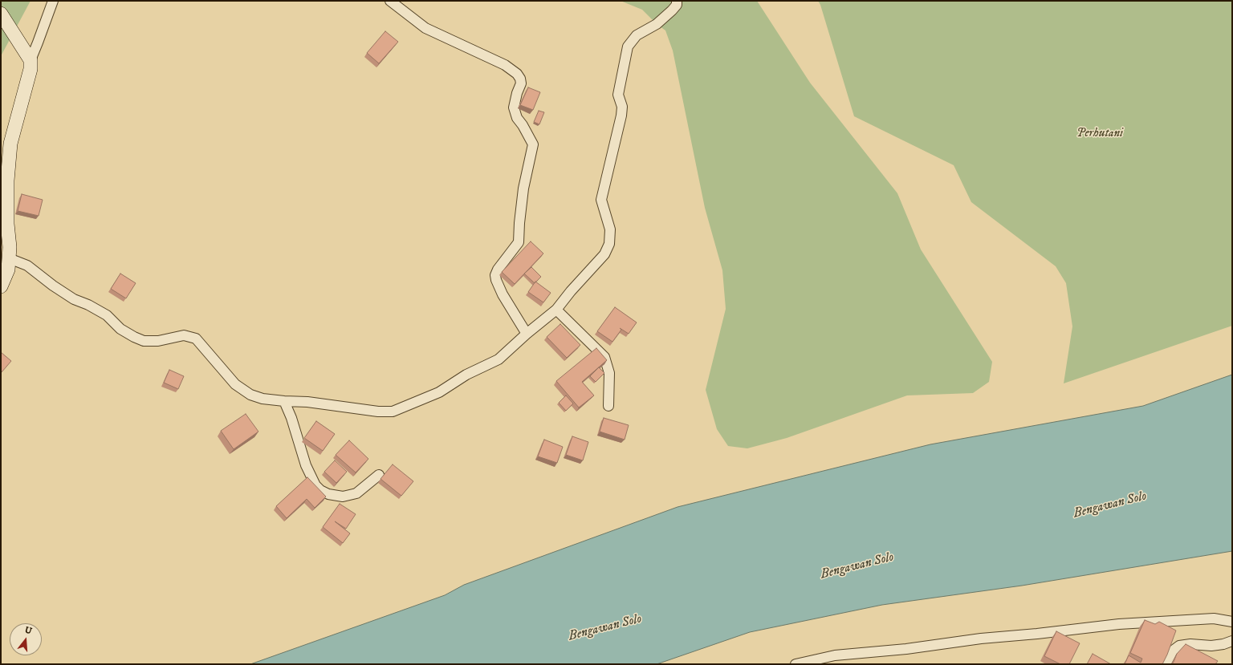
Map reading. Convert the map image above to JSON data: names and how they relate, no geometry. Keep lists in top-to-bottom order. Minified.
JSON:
{"water":["Bengawan Solo"],"parks":["Perhutani"],"north":"top"}
